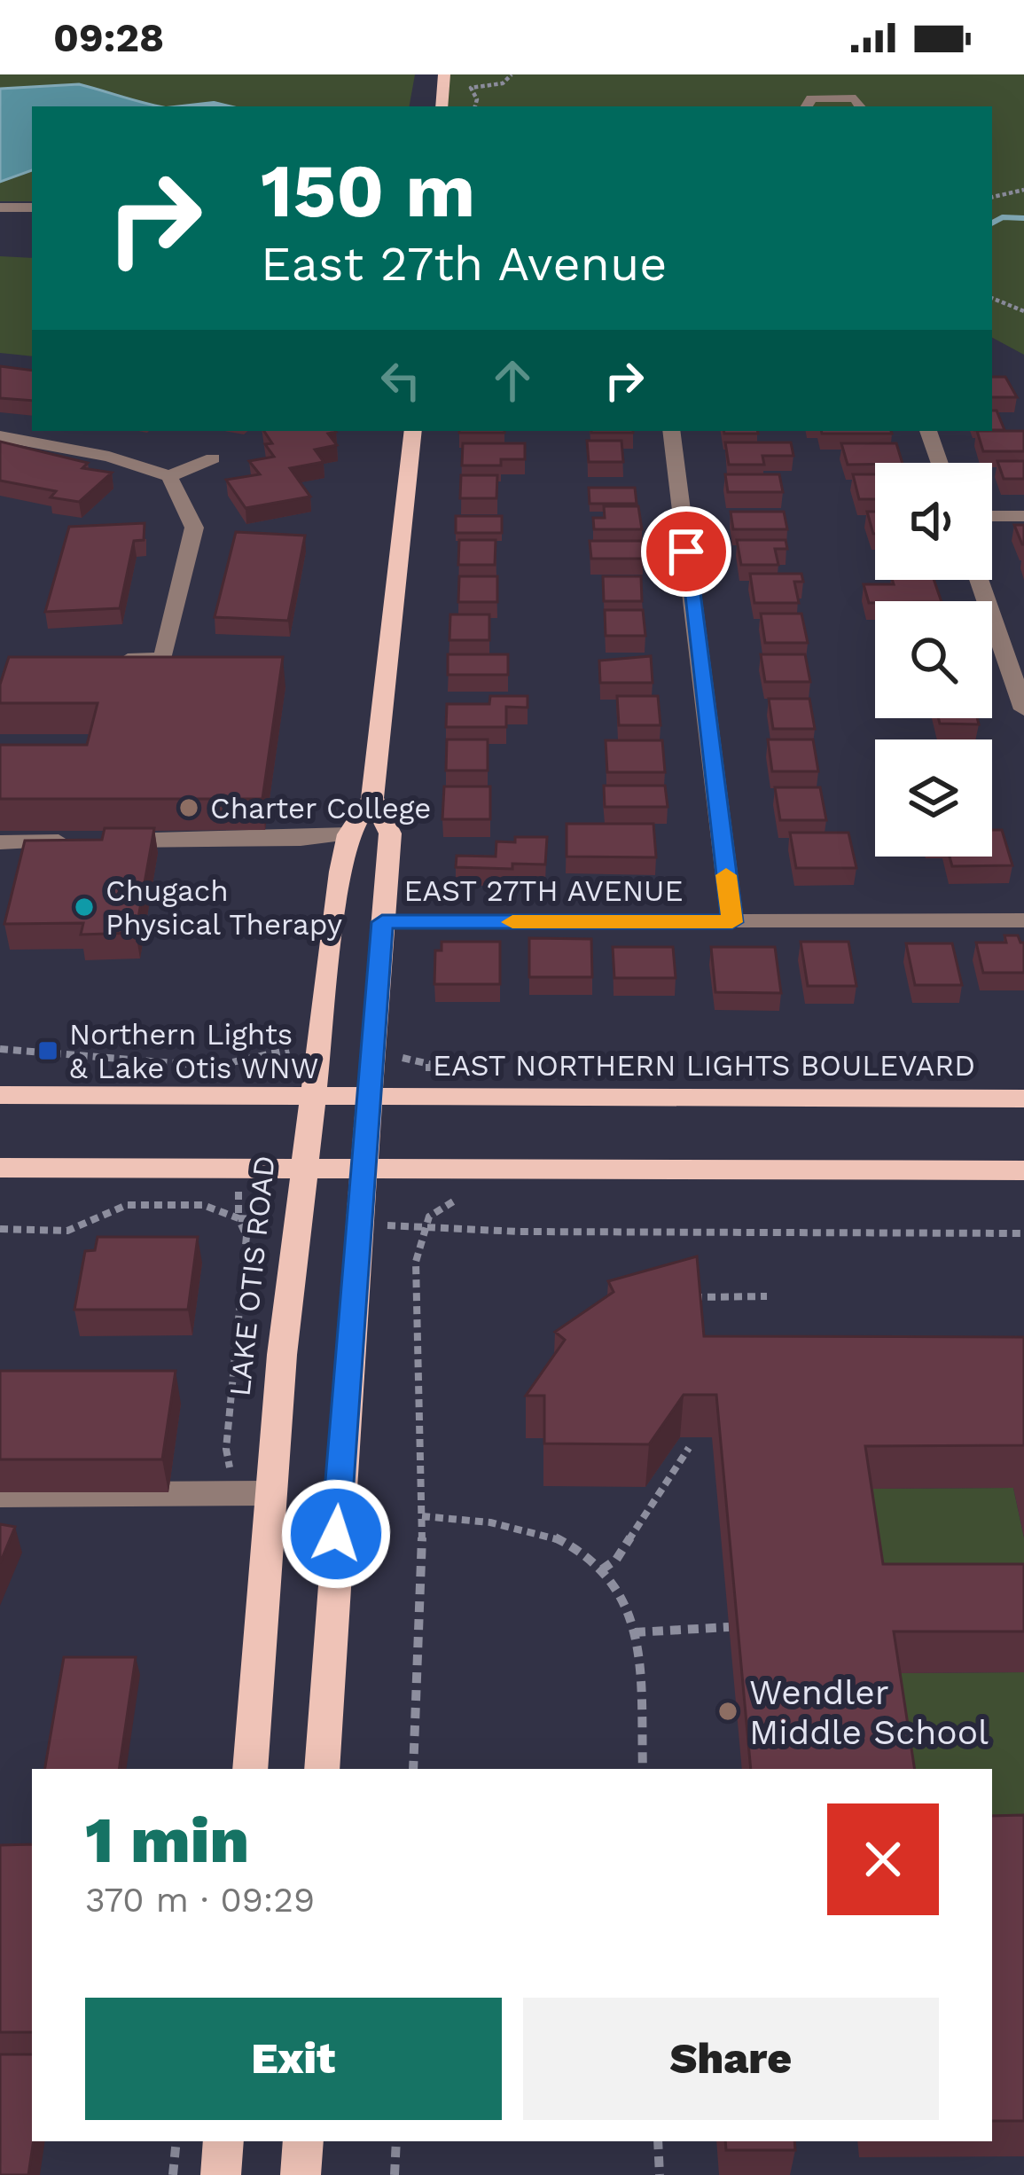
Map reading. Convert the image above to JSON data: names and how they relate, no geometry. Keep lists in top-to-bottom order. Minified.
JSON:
{"streets":{"main road":["EAST NORTHERN LIGHTS BOULEVARD","LAKE OTIS ROAD"],"street":["EAST 27TH AVENUE"]},"crossings":[["EAST 27TH AVENUE","LAKE OTIS ROAD"],["EAST NORTHERN LIGHTS BOULEVARD","LAKE OTIS ROAD"]],"places":{"other":["Charter College","Chugach Physical Therapy","Wendler Middle School"],"transit":["Northern Lights & Lake Otis WNW"]},"page":{"status":"09:28","turn":["150 m","East 27th Avenue"],"heading":["1 min","370 m · 09:29"],"buttons":["Exit","Share"]}}
